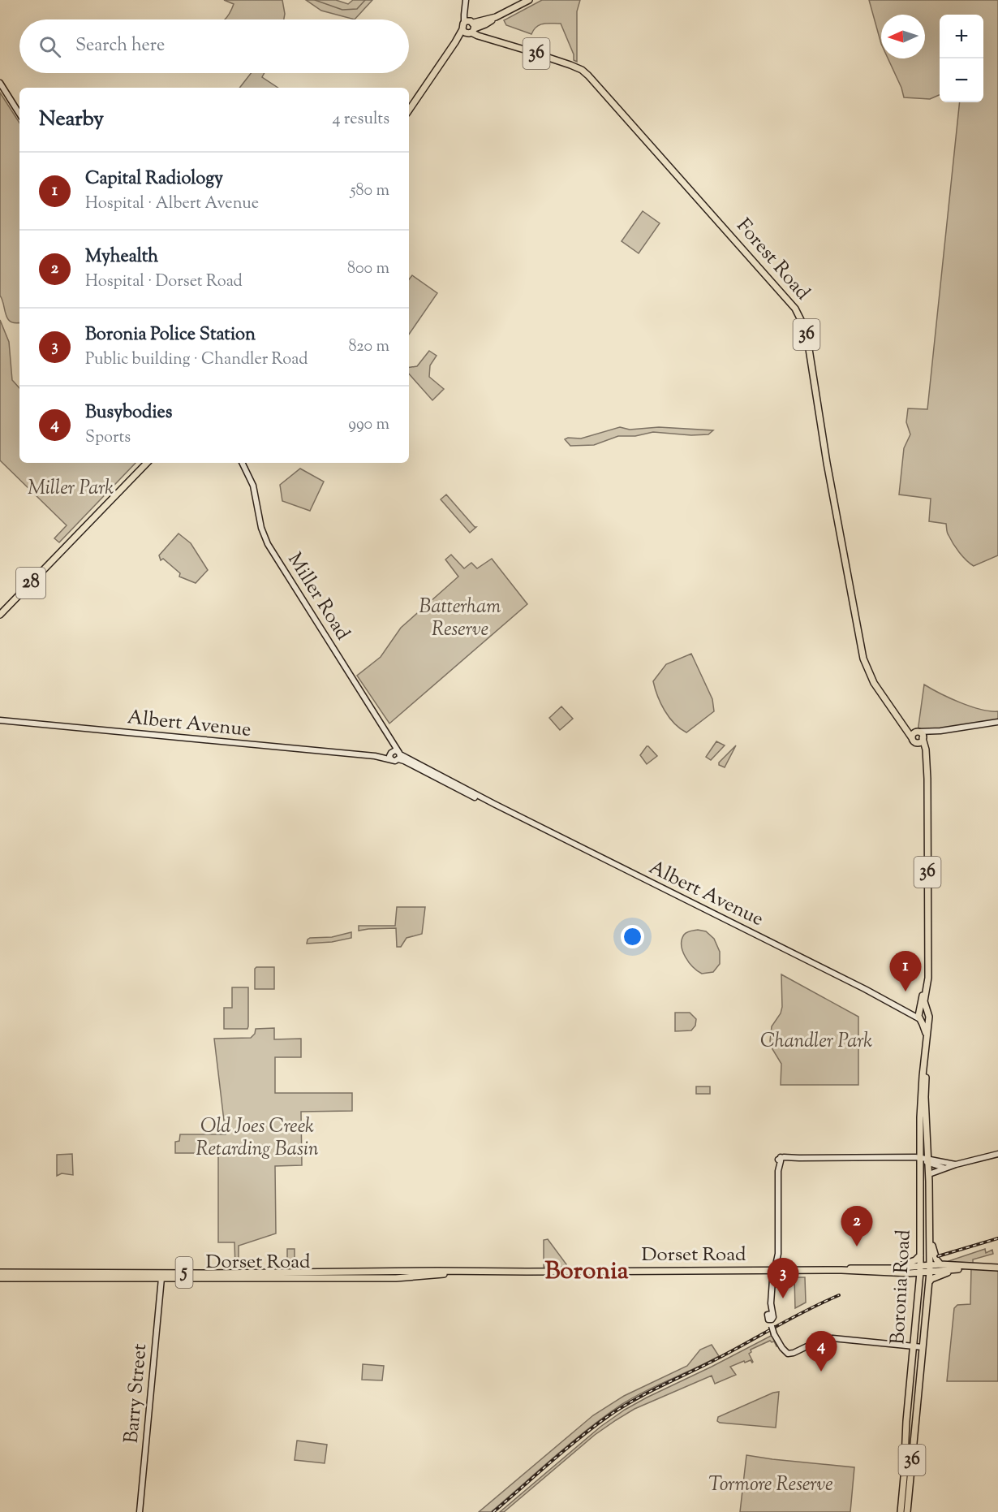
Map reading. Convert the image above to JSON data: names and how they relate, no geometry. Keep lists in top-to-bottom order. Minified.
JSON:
{"streets":{"main road":["36","Forest Road","28","Miller Road","Albert Avenue","Dorset Road","5","Boronia Road","Barry Street"]},"crossings":[["36","Forest Road"],["36","Albert Avenue"],["36","Boronia Road"],["Miller Road","Albert Avenue"],["Albert Avenue","Boronia Road"],["Dorset Road","Boronia Road"],["Dorset Road","Barry Street"]],"districts":["Boronia"],"parks":["Miller Park","Batterham Reserve","Chandler Park","Old Joes Creek Retarding Basin","Tormore Reserve"],"north":"left","page":{"map_buttons":["+","−"],"search":"Search here","heading":["Nearby","4 results"],"list":[{"mark":"1","name":"Capital Radiology","note":"Hospital · Albert Avenue","value":"580 m"},{"mark":"2","name":"Myhealth","note":"Hospital · Dorset Road","value":"800 m"},{"mark":"3","name":"Boronia Police Station","note":"Public building · Chandler Road","value":"820 m"},{"mark":"4","name":"Busybodies","note":"Sports","value":"990 m"}],"pins":["1","2","3","4"]}}
